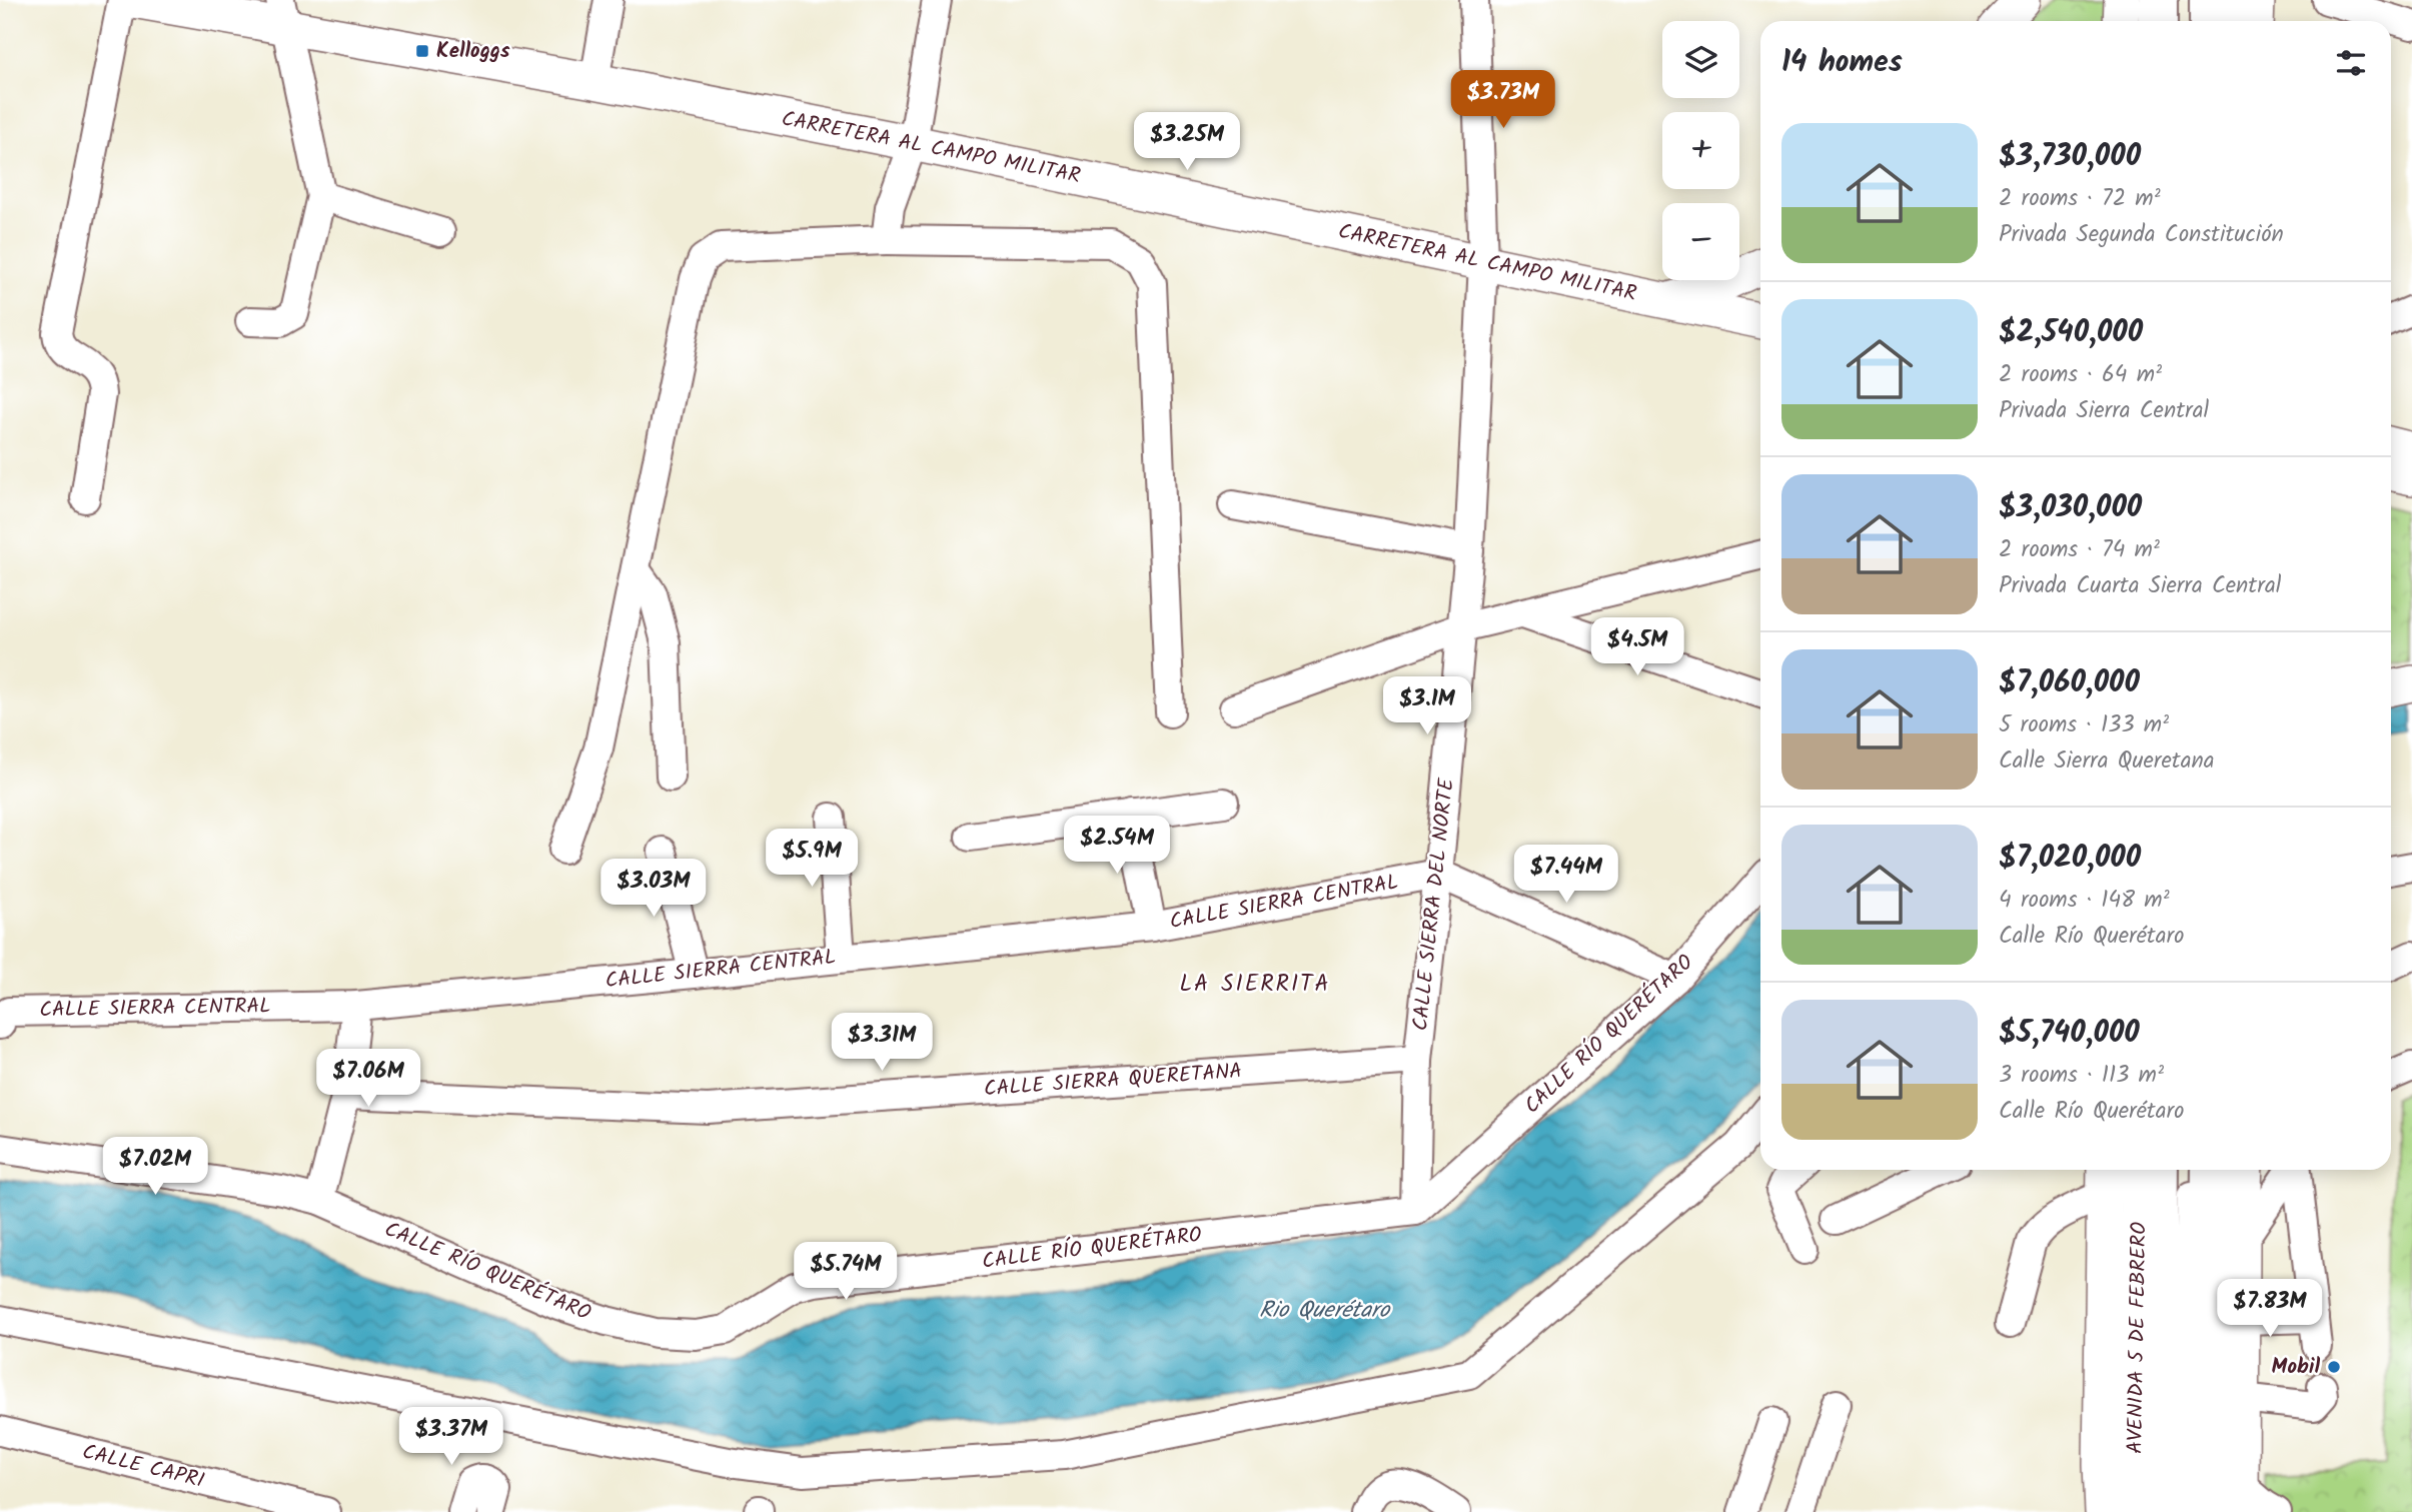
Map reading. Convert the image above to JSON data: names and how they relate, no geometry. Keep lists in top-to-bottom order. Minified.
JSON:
{"streets":{"highway":["AVENIDA 5 DE FEBRERO"],"main road":["CARRETERA AL CAMPO MILITAR"],"street":["CALLE SIERRA CENTRAL","CALLE SIERRA DEL NORTE","CALLE RÍO QUERÉTARO","CALLE SIERRA QUERETANA","CALLE CAPRI"]},"crossings":[["CARRETERA AL CAMPO MILITAR","CALLE SIERRA DEL NORTE"],["CALLE SIERRA CENTRAL","CALLE SIERRA DEL NORTE"],["CALLE SIERRA DEL NORTE","CALLE RÍO QUERÉTARO"],["CALLE SIERRA DEL NORTE","CALLE SIERRA QUERETANA"]],"districts":["LA SIERRITA"],"water":["Rio Querétaro"],"places":{"transit":["Kelloggs"],"other":["Mobil"]},"page":{"map_buttons":["+","−"],"heading":"14 homes","price":["$3.73M","$3.25M","$4.5M","$3.1M","$2.54M","$5.9M","$7.44M","$3.03M","$3.31M","$7.06M","$7.02M","$5.74M","$7.83M","$3.37M"],"list":[{"name":"$3,730,000","note":"2 rooms · 72 m² · Privada Segunda Constitución"},{"name":"$2,540,000","note":"2 rooms · 64 m² · Privada Sierra Central"},{"name":"$3,030,000","note":"2 rooms · 74 m² · Privada Cuarta Sierra Central"},{"name":"$7,060,000","note":"5 rooms · 133 m² · Calle Sierra Queretana"},{"name":"$7,020,000","note":"4 rooms · 148 m² · Calle Río Querétaro"},{"name":"$5,740,000","note":"3 rooms · 113 m² · Calle Río Querétaro"}]}}
